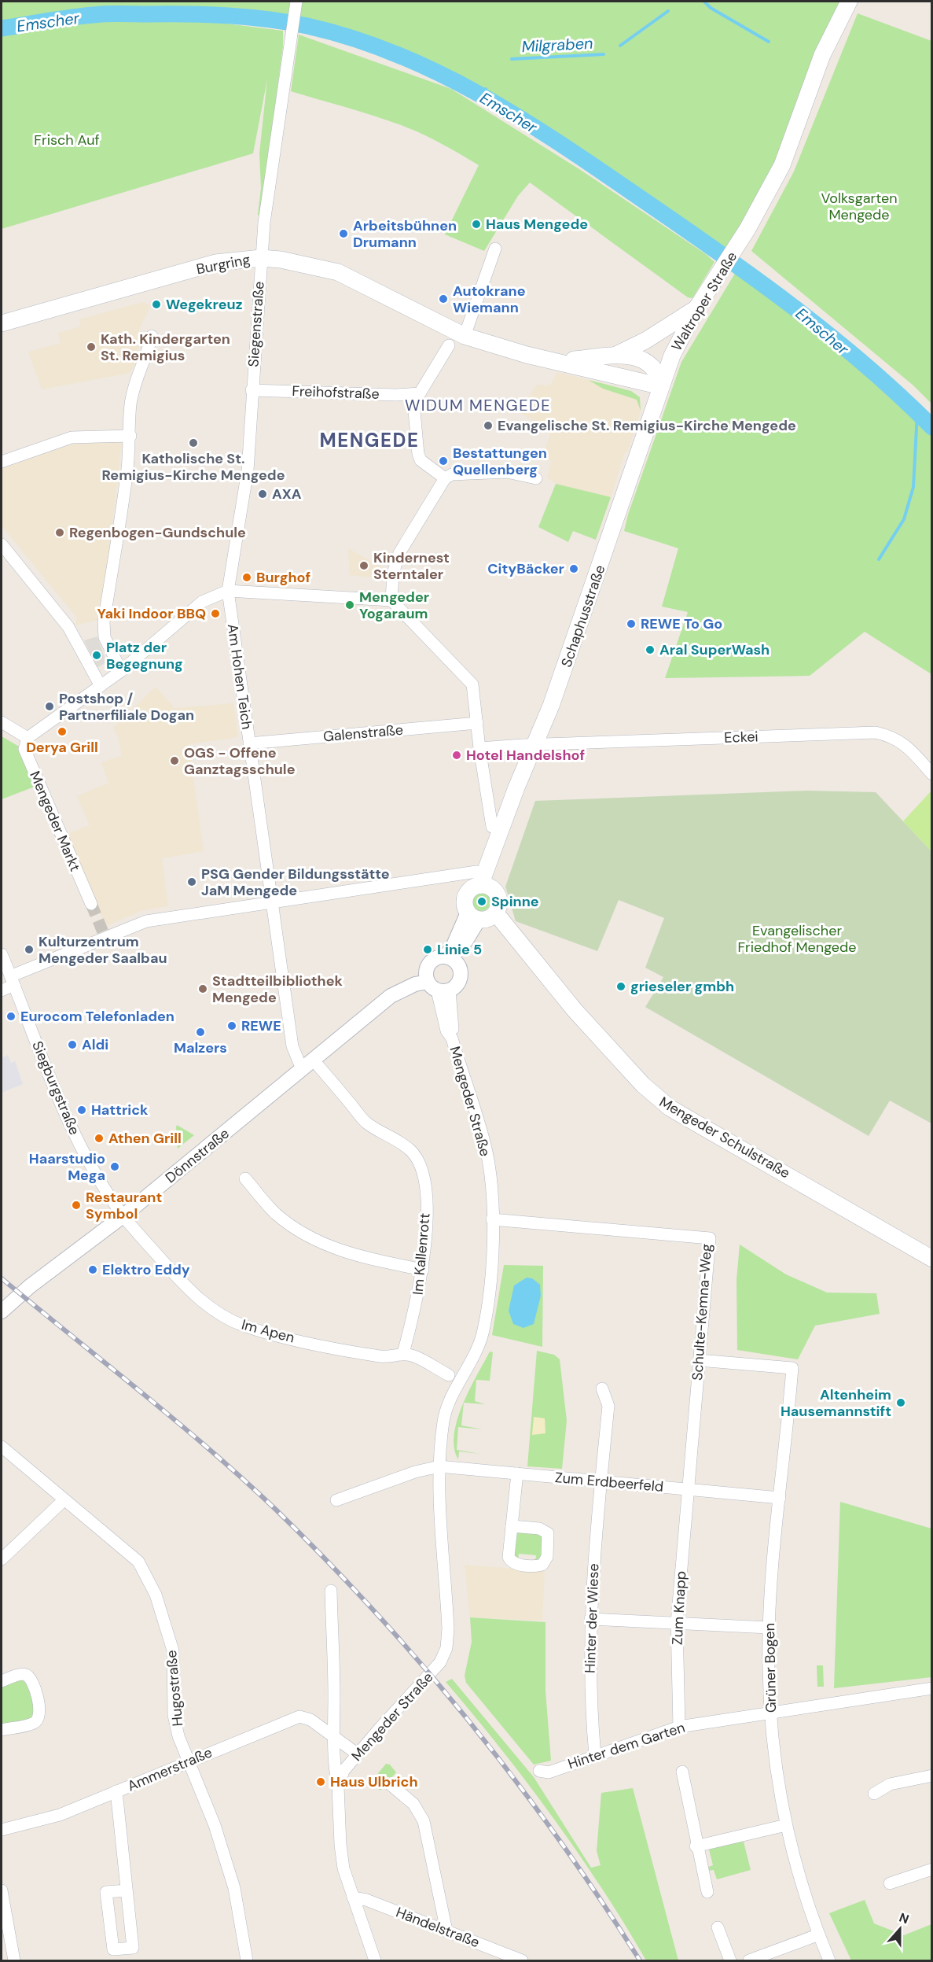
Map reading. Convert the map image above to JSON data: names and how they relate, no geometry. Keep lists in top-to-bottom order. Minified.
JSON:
{"streets":{"main road":["Burgring","Waltroper Straße","Schaphusstraße","Mengeder Schulstraße"],"street":["Siegenstraße","Freihofstraße","Am Hohen Teich","Galenstraße","Eckei","Mengeder Markt","Siegburgstraße","Mengeder Straße","Dönnstraße","Im Kallenrott","Schulte-Kemna-Weg","Im Apen","Zum Erdbeerfeld","Zum Knapp","Hinter der Wiese","Grüner Bogen","Hugostraße","Hinter dem Garten","Ammerstraße","Händelstraße"]},"crossings":[["Burgring","Siegenstraße"],["Waltroper Straße","Schaphusstraße"],["Siegenstraße","Freihofstraße"],["Siegenstraße","Am Hohen Teich"],["Schaphusstraße","Eckei"],["Schaphusstraße","Mengeder Schulstraße"],["Am Hohen Teich","Galenstraße"],["Am Hohen Teich","Dönnstraße"],["Siegburgstraße","Dönnstraße"],["Siegburgstraße","Im Apen"],["Mengeder Straße","Dönnstraße"],["Mengeder Straße","Schulte-Kemna-Weg"],["Mengeder Straße","Zum Erdbeerfeld"],["Mengeder Straße","Ammerstraße"],["Mengeder Straße","Händelstraße"],["Dönnstraße","Im Kallenrott"],["Dönnstraße","Im Apen"],["Im Kallenrott","Im Apen"],["Schulte-Kemna-Weg","Zum Erdbeerfeld"],["Schulte-Kemna-Weg","Zum Knapp"],["Schulte-Kemna-Weg","Grüner Bogen"],["Zum Erdbeerfeld","Zum Knapp"],["Zum Erdbeerfeld","Hinter der Wiese"],["Zum Erdbeerfeld","Grüner Bogen"],["Zum Knapp","Hinter dem Garten"],["Hinter der Wiese","Hinter dem Garten"],["Grüner Bogen","Hinter dem Garten"],["Hugostraße","Ammerstraße"]],"districts":["WIDUM MENGEDE","MENGEDE"],"water":["Emscher","Milgraben"],"parks":["Frisch Auf","Volksgarten Mengede","Evangelischer Friedhof Mengede"],"places":["Haus Mengede","Arbeitsbühnen Drumann","Autokrane Wiemann","Wegekreuz","Kath. Kindergarten St. Remigius","Evangelische St. Remigius-Kirche Mengede","Katholische St. Remigius-Kirche Mengede","Bestattungen Quellenberg","AXA","Regenbogen-Gundschule","Kindernest Sterntaler","CityBäcker","Burghof","Mengeder Yogaraum","Yaki Indoor BBQ","REWE To Go","Aral SuperWash","Platz der Begegnung","Postshop / Partnerfiliale Dogan","Derya Grill","Hotel Handelshof","OGS - Offene Ganztagsschule","PSG Gender Bildungsstätte JaM Mengede","Spinne","Kulturzentrum Mengeder Saalbau","Linie 5","grieseler gmbh","Stadtteilbibliothek Mengede","Eurocom Telefonladen","REWE","Malzers","Aldi","Hattrick","Athen Grill","Haarstudio Mega","Restaurant Symbol","Elektro Eddy","Altenheim Hausemannstift","Haus Ulbrich"],"north":"top"}
